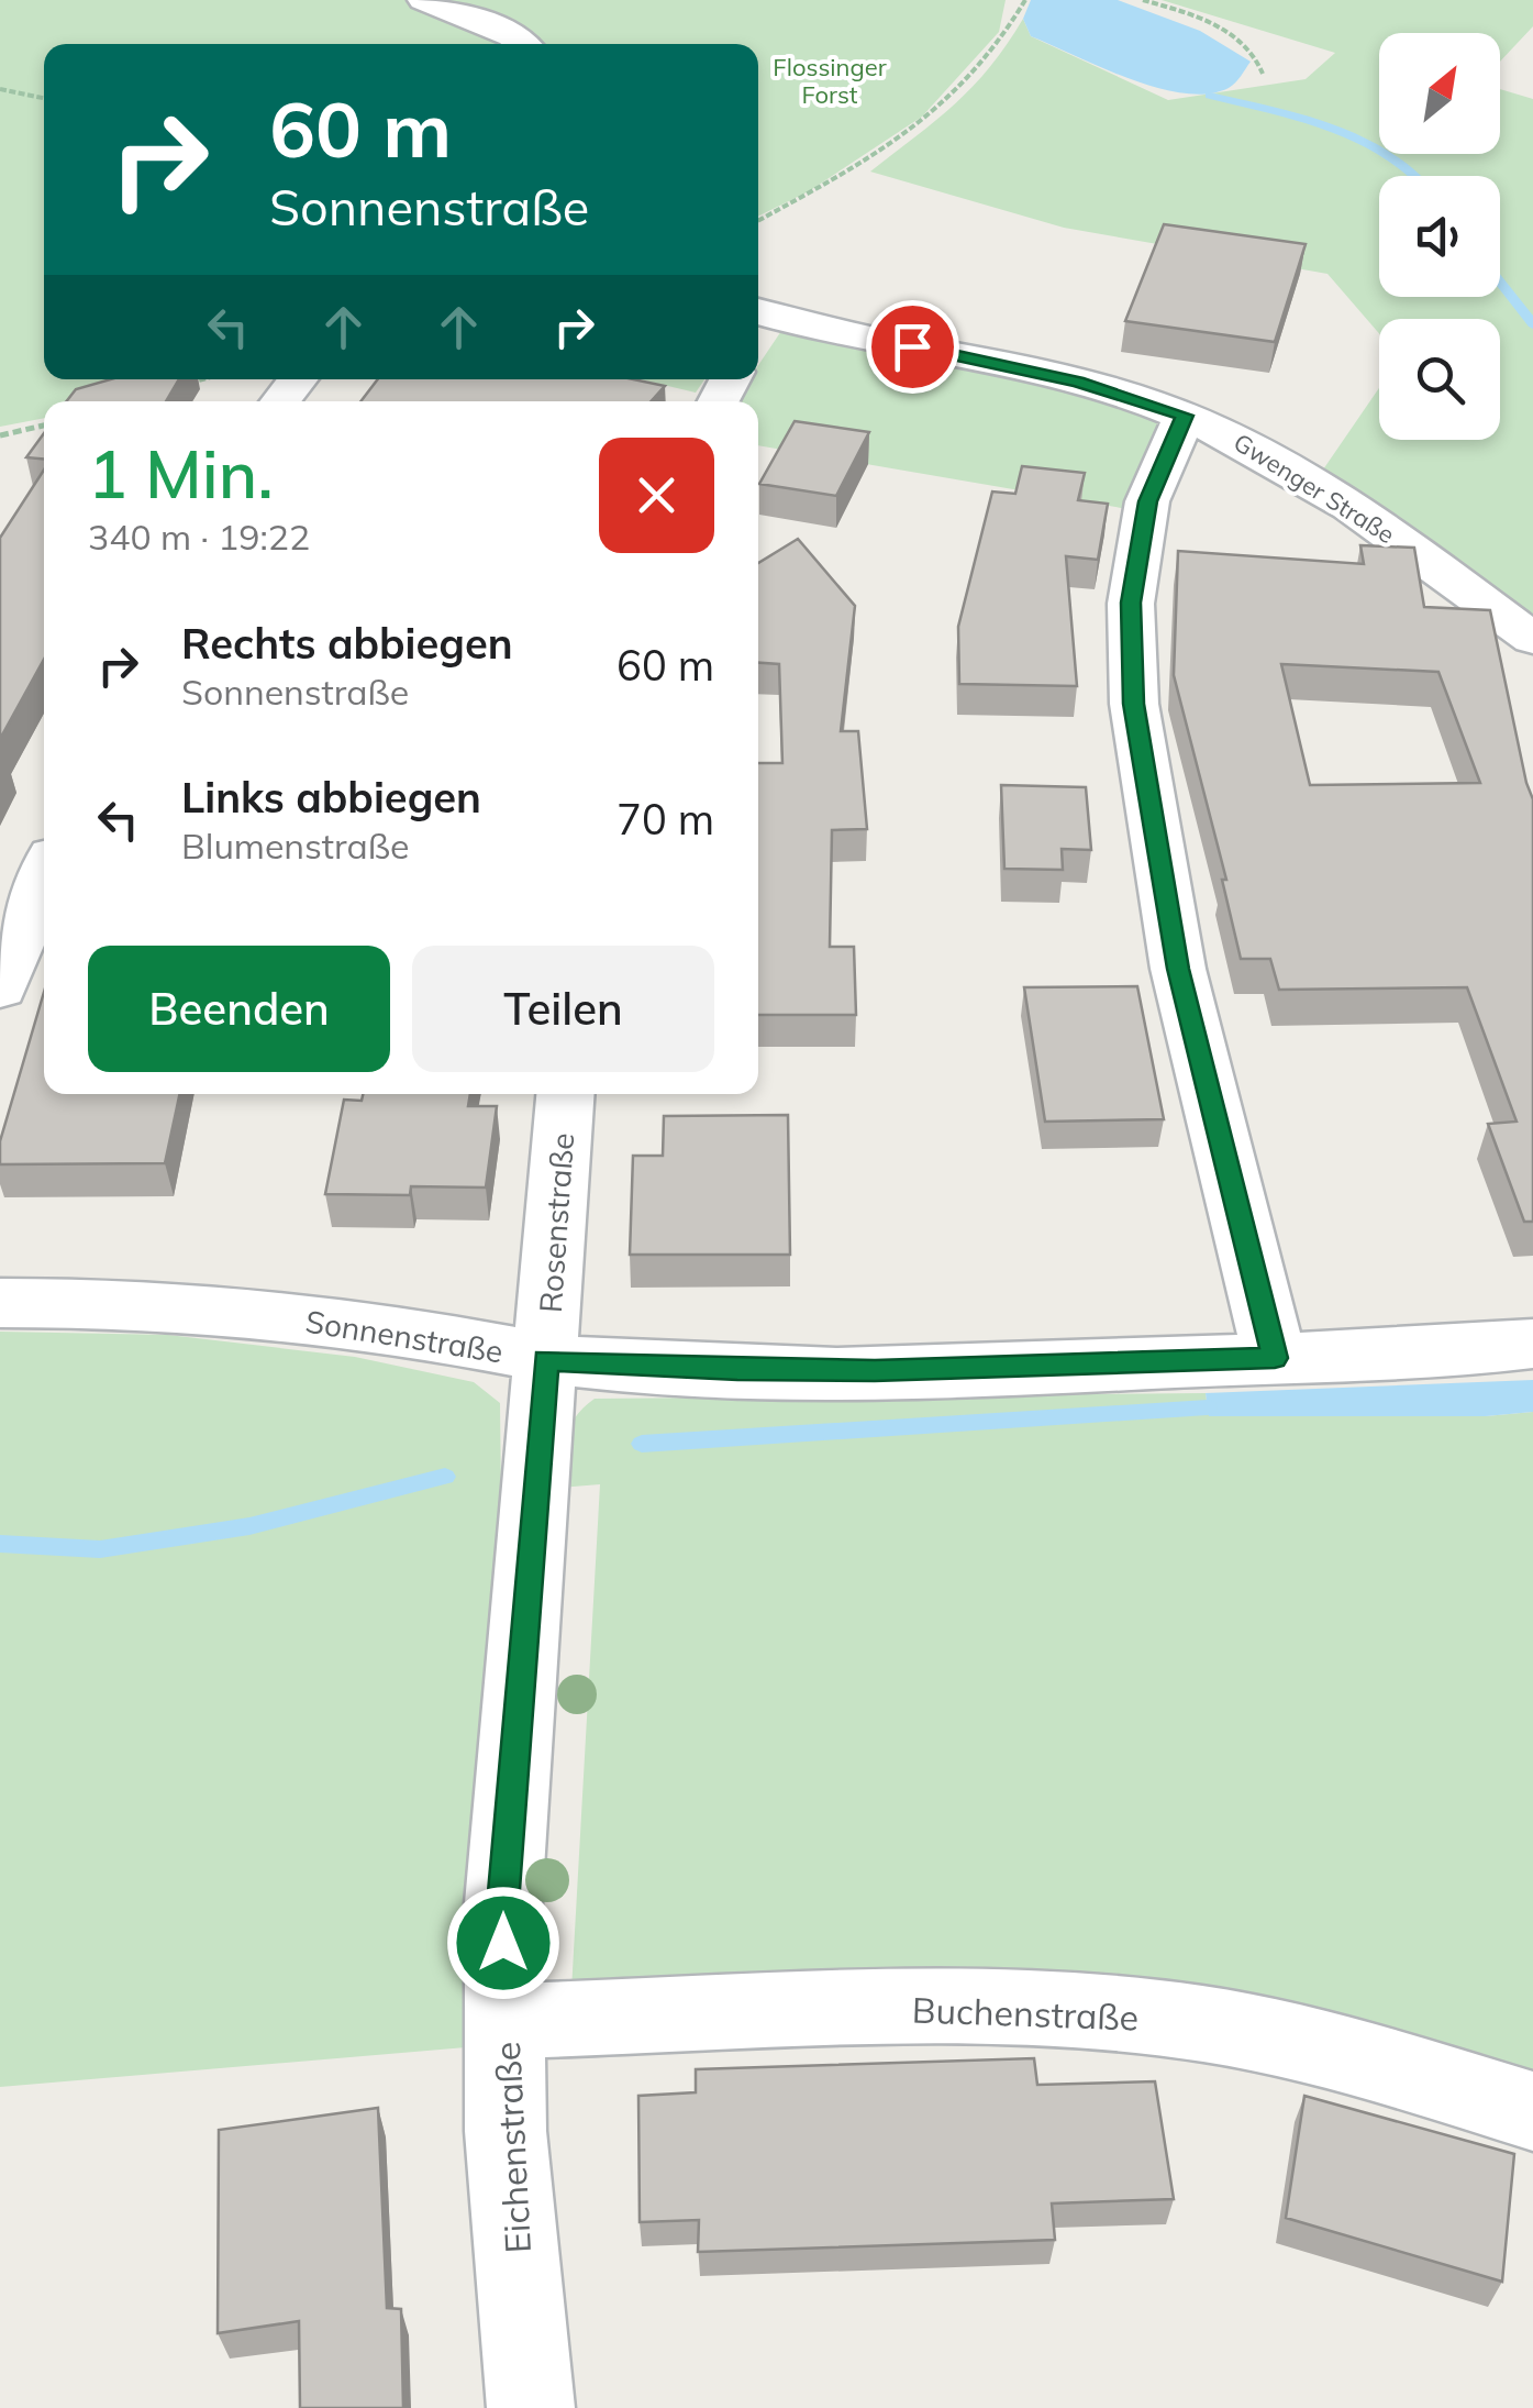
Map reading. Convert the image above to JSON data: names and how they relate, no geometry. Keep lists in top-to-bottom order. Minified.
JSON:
{"streets":{"street":["Gwenger Straße","Rosenstraße","Sonnenstraße","Buchenstraße","Eichenstraße"]},"crossings":[["Rosenstraße","Sonnenstraße"],["Rosenstraße","Eichenstraße"],["Sonnenstraße","Eichenstraße"],["Buchenstraße","Eichenstraße"]],"parks":["Flossinger Forst"],"north":"top right","page":{"turn":["60 m","Sonnenstraße"],"heading":["1 Min.","340 m · 19:22"],"list":[{"name":"Rechts abbiegen","note":"Sonnenstraße","value":"60 m"},{"name":"Links abbiegen","note":"Blumenstraße","value":"70 m"}],"buttons":["Beenden","Teilen"]}}
